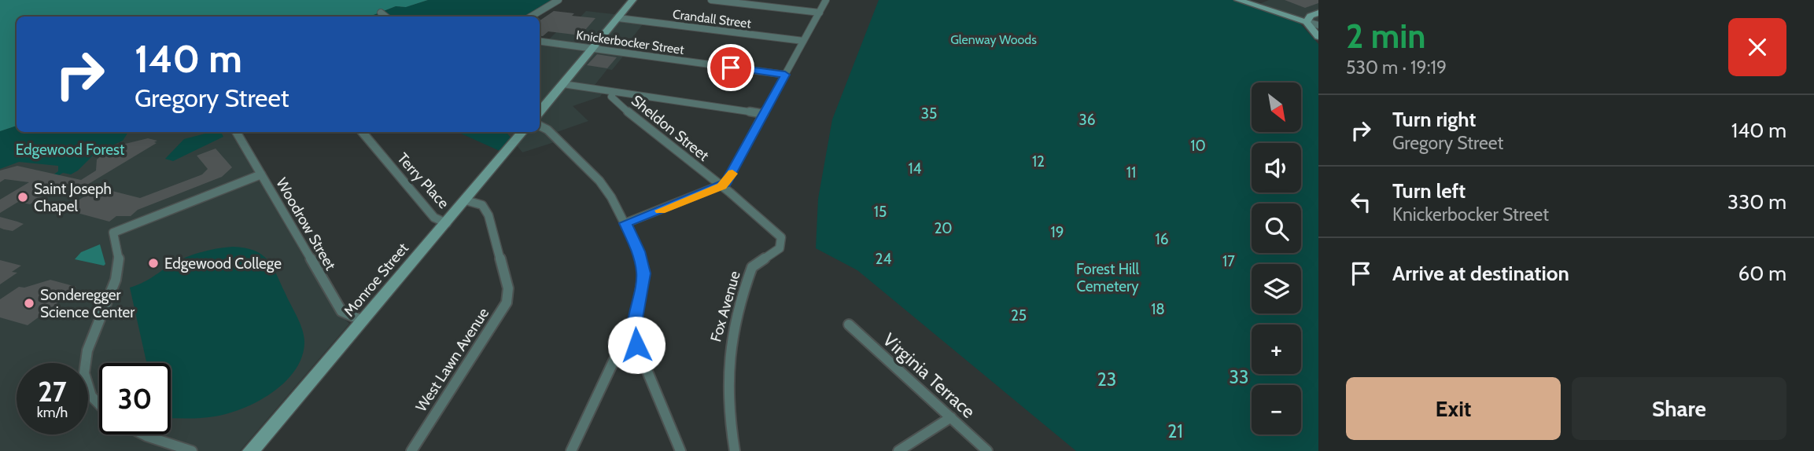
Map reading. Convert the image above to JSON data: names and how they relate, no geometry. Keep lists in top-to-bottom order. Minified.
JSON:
{"streets":{"main road":["Monroe Street"],"street":["Crandall Street","Knickerbocker Street","Sheldon Street","Terry Place","Woodrow Street","Fox Avenue","West Lawn Avenue","Virginia Terrace"]},"crossings":[["Sheldon Street","Fox Avenue"],["Terry Place","Monroe Street"],["Woodrow Street","Monroe Street"],["Monroe Street","West Lawn Avenue"]],"parks":["Glenway Woods","35","36","10","Edgewood Forest","12","14","11","15","20","19","16","24","17","Forest Hill Cemetery","18","25","33","23","21"],"places":["Saint Joseph Chapel","Edgewood College","Sonderegger Science Center"],"north":"bottom right","page":{"heading":["2 min","530 m · 19:19"],"turn":["140 m","Gregory Street"],"map_buttons":["+","−"],"list":[{"name":"Turn right","note":"Gregory Street","value":"140 m"},{"name":"Turn left","note":"Knickerbocker Street","value":"330 m"},{"name":"Arrive at destination","value":"60 m"}],"speed":"27 km/h","limit":"30","buttons":["Exit","Share"]}}
